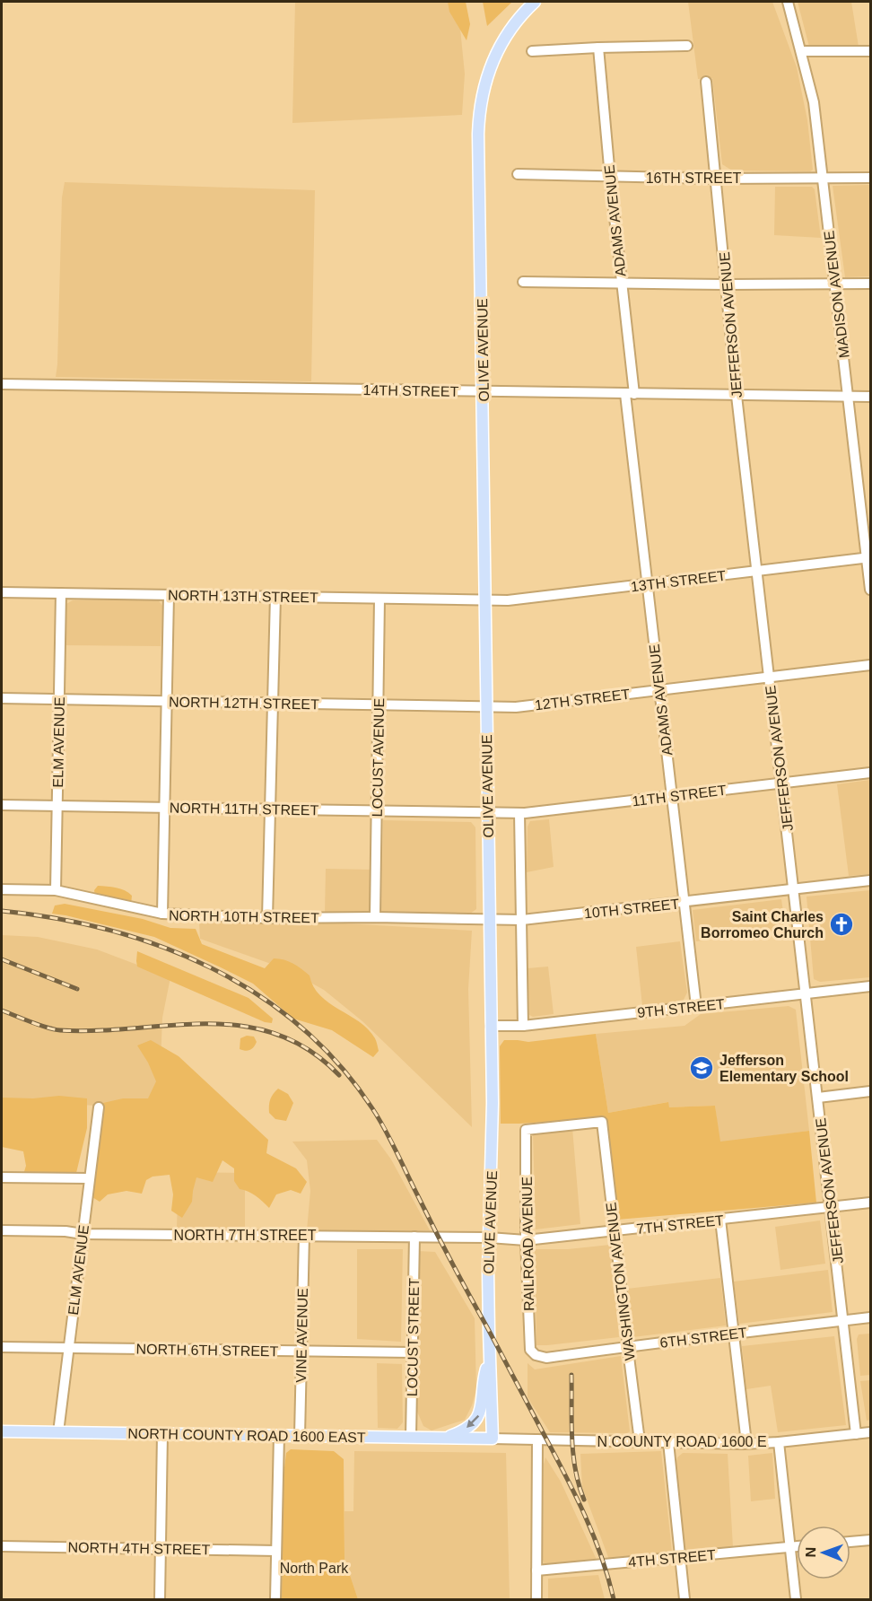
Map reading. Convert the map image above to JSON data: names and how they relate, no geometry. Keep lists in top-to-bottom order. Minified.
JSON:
{"streets":{"main road":["OLIVE AVENUE","NORTH COUNTY ROAD 1600 EAST"],"street":["16TH STREET","ADAMS AVENUE","MADISON AVENUE","JEFFERSON AVENUE","14TH STREET","13TH STREET","NORTH 13TH STREET","12TH STREET","NORTH 12TH STREET","ELM AVENUE","LOCUST AVENUE","11TH STREET","NORTH 11TH STREET","10TH STREET","NORTH 10TH STREET","9TH STREET","7TH STREET","NORTH 7TH STREET","RAILROAD AVENUE","WASHINGTON AVENUE","VINE AVENUE","LOCUST STREET","6TH STREET","NORTH 6TH STREET","N COUNTY ROAD 1600 E","NORTH 4TH STREET","4TH STREET"]},"crossings":[["16TH STREET","ADAMS AVENUE"],["16TH STREET","MADISON AVENUE"],["16TH STREET","JEFFERSON AVENUE"],["ADAMS AVENUE","14TH STREET"],["ADAMS AVENUE","13TH STREET"],["ADAMS AVENUE","12TH STREET"],["ADAMS AVENUE","11TH STREET"],["ADAMS AVENUE","10TH STREET"],["ADAMS AVENUE","9TH STREET"],["MADISON AVENUE","14TH STREET"],["MADISON AVENUE","13TH STREET"],["JEFFERSON AVENUE","14TH STREET"],["JEFFERSON AVENUE","13TH STREET"],["JEFFERSON AVENUE","12TH STREET"],["JEFFERSON AVENUE","11TH STREET"],["JEFFERSON AVENUE","10TH STREET"],["JEFFERSON AVENUE","9TH STREET"],["JEFFERSON AVENUE","7TH STREET"],["JEFFERSON AVENUE","6TH STREET"],["JEFFERSON AVENUE","N COUNTY ROAD 1600 E"],["OLIVE AVENUE","14TH STREET"],["OLIVE AVENUE","13TH STREET"],["OLIVE AVENUE","NORTH 13TH STREET"],["OLIVE AVENUE","12TH STREET"],["OLIVE AVENUE","NORTH 12TH STREET"],["OLIVE AVENUE","11TH STREET"],["OLIVE AVENUE","NORTH 11TH STREET"],["OLIVE AVENUE","10TH STREET"],["OLIVE AVENUE","NORTH 10TH STREET"],["OLIVE AVENUE","9TH STREET"],["OLIVE AVENUE","7TH STREET"],["OLIVE AVENUE","NORTH 7TH STREET"],["OLIVE AVENUE","NORTH COUNTY ROAD 1600 EAST"],["OLIVE AVENUE","N COUNTY ROAD 1600 E"],["13TH STREET","NORTH 13TH STREET"],["NORTH 13TH STREET","ELM AVENUE"],["NORTH 13TH STREET","LOCUST AVENUE"],["12TH STREET","NORTH 12TH STREET"],["NORTH 12TH STREET","ELM AVENUE"],["NORTH 12TH STREET","LOCUST AVENUE"],["ELM AVENUE","NORTH 11TH STREET"],["ELM AVENUE","NORTH 10TH STREET"],["ELM AVENUE","NORTH 7TH STREET"],["ELM AVENUE","NORTH 6TH STREET"],["ELM AVENUE","NORTH COUNTY ROAD 1600 EAST"],["LOCUST AVENUE","NORTH 11TH STREET"],["LOCUST AVENUE","NORTH 10TH STREET"],["11TH STREET","NORTH 11TH STREET"],["10TH STREET","NORTH 10TH STREET"],["7TH STREET","NORTH 7TH STREET"],["7TH STREET","RAILROAD AVENUE"],["7TH STREET","WASHINGTON AVENUE"],["NORTH 7TH STREET","VINE AVENUE"],["NORTH 7TH STREET","LOCUST STREET"],["RAILROAD AVENUE","WASHINGTON AVENUE"],["RAILROAD AVENUE","6TH STREET"],["WASHINGTON AVENUE","6TH STREET"],["WASHINGTON AVENUE","N COUNTY ROAD 1600 E"],["VINE AVENUE","NORTH 6TH STREET"],["VINE AVENUE","NORTH COUNTY ROAD 1600 EAST"],["LOCUST STREET","NORTH 6TH STREET"],["LOCUST STREET","NORTH COUNTY ROAD 1600 EAST"],["NORTH COUNTY ROAD 1600 EAST","N COUNTY ROAD 1600 E"]],"parks":["North Park"],"places":{"church":["Saint Charles Borromeo Church"],"school or university":["Jefferson Elementary School"]},"north":"left"}
